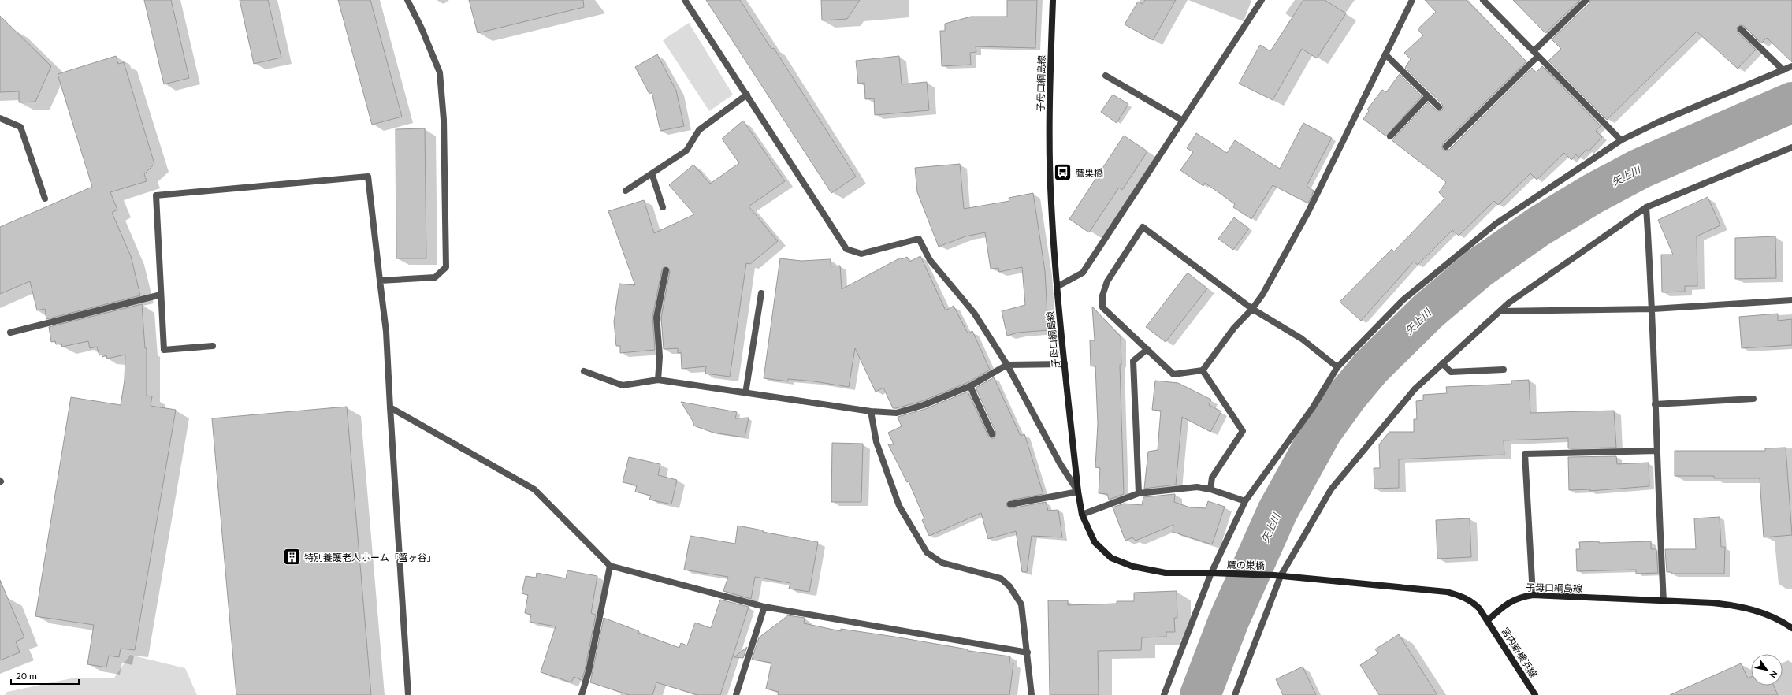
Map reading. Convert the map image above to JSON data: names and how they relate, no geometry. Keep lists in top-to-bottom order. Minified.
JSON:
{"streets":{"main road":["子母口綱島線","鷹の巣橋","宮内新横浜線"]},"crossings":[["子母口綱島線","鷹の巣橋"],["子母口綱島線","宮内新横浜線"]],"water":["矢上川"],"places":{"bus stop":["鷹巣橋"],"building":["特別養護老人ホーム「蟹ヶ谷」"]},"scale_bar":"20 m","north":"bottom right"}
